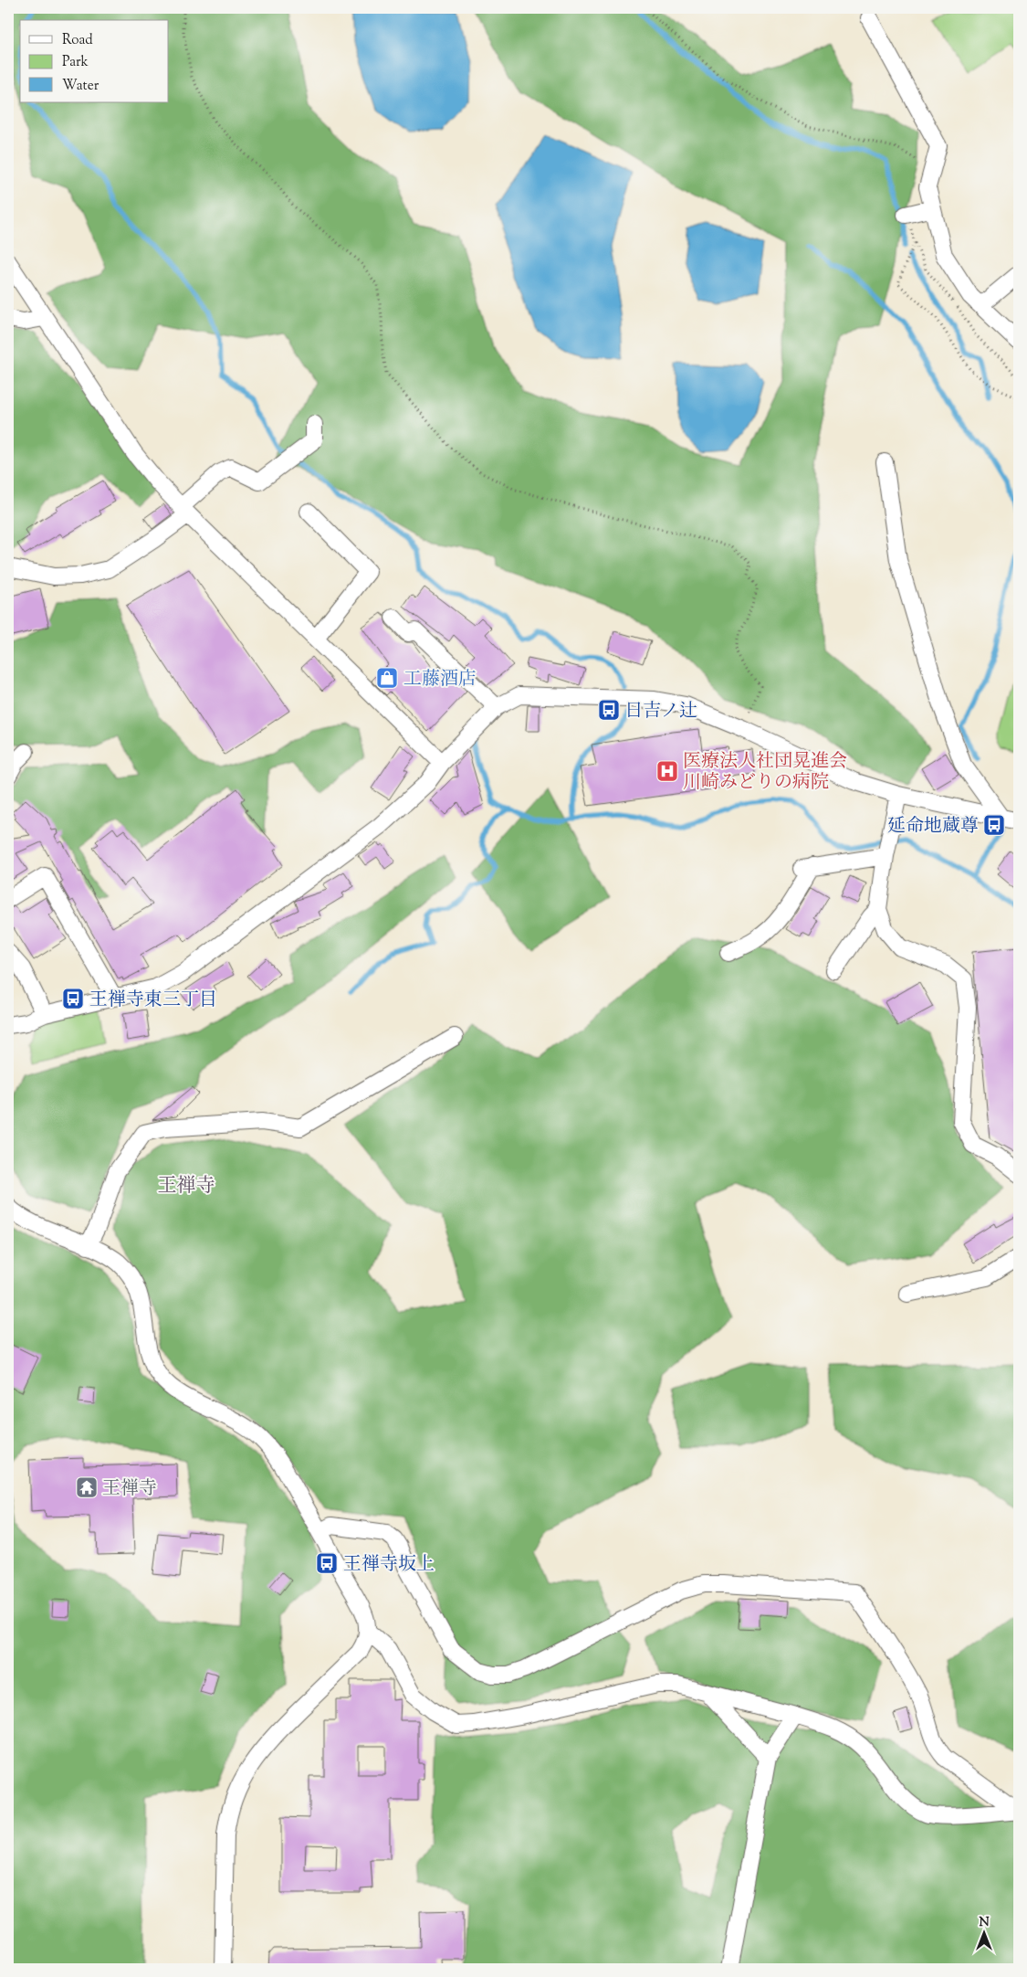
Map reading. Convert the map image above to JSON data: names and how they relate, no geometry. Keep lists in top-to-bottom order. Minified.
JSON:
{"districts":["王禅寺"],"places":{"shop":["工藤酒店"],"bus stop":["日吉ノ辻","延命地蔵尊","王禅寺東三丁目","王禅寺坂上"],"hospital":["医療法人社団晃進会 川崎みどりの病院"],"temple":["王禅寺"]},"legend":["Road","Park","Water"],"north":"top"}
